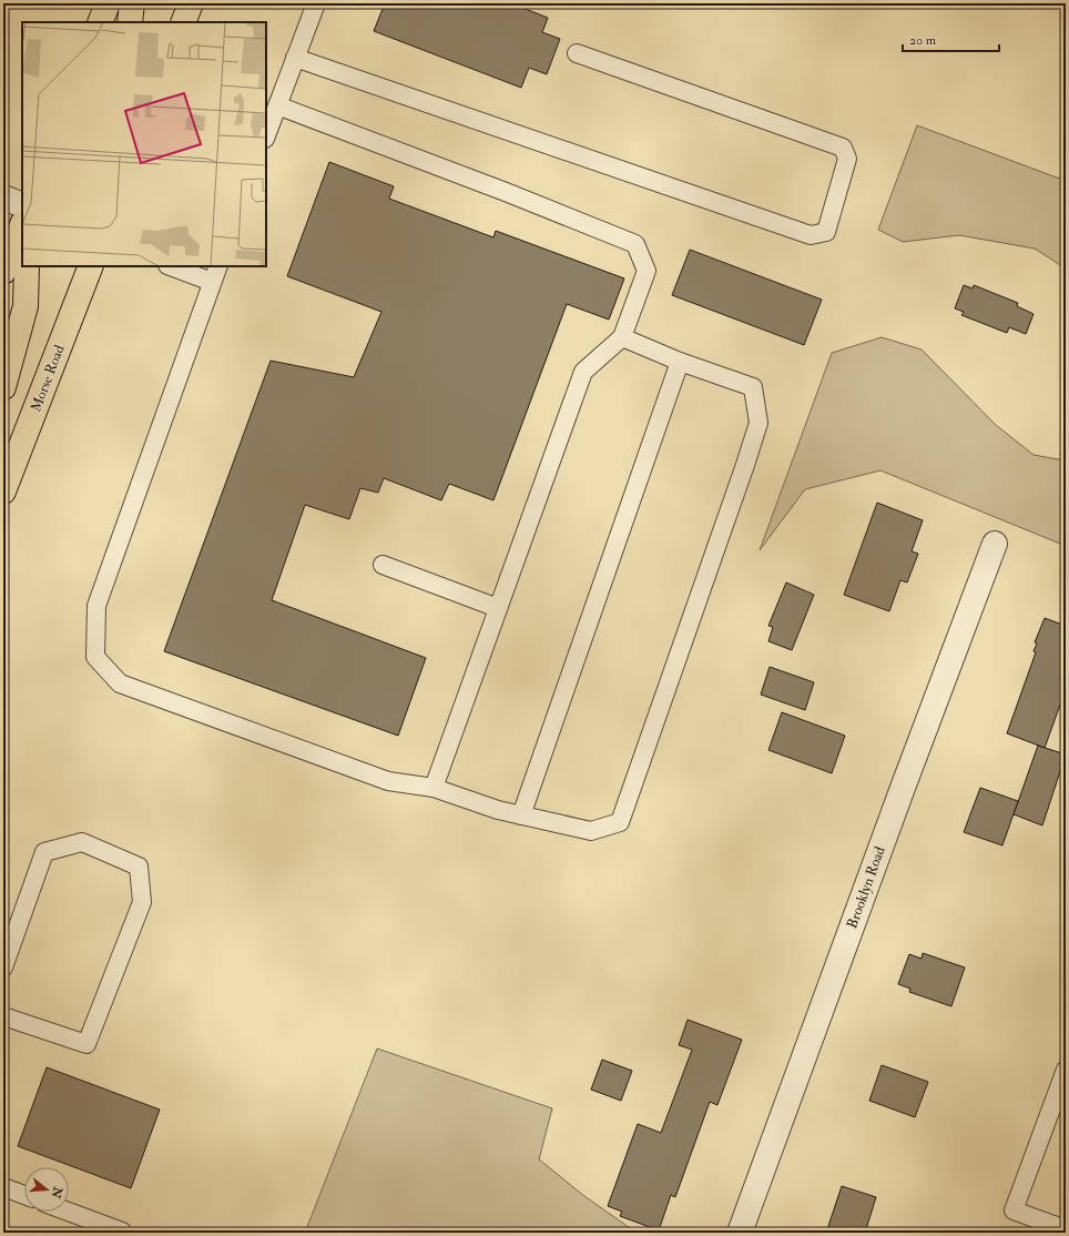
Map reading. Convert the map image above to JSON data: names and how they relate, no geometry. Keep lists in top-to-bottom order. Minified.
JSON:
{"streets":{"main road":["Morse Road"],"street":["Brooklyn Road"]},"scale_bar":"20 m","north":"right"}
